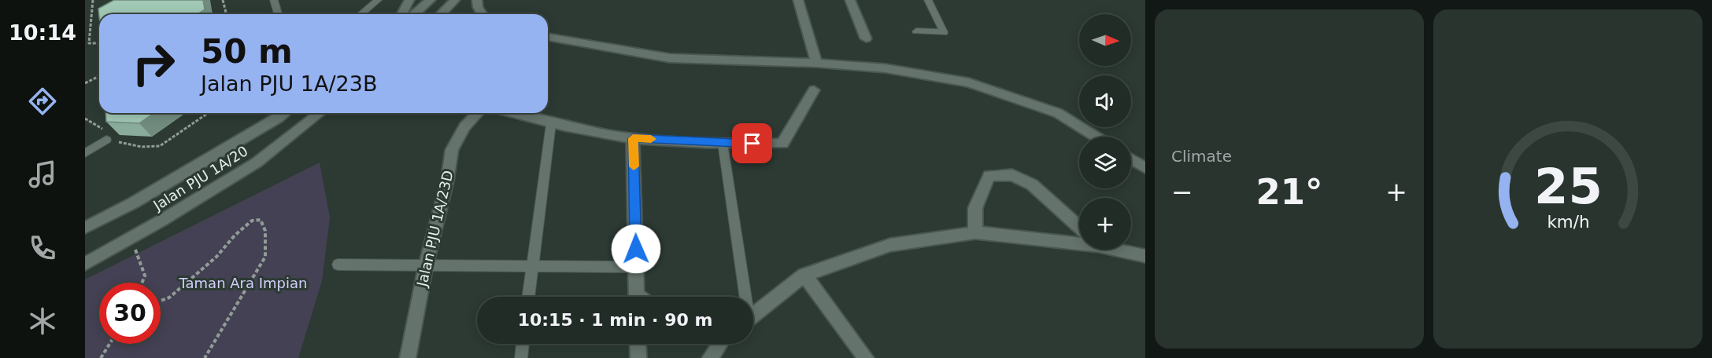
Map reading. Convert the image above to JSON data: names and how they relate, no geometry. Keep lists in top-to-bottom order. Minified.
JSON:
{"streets":{"street":["Jalan PJU 1A/20","Jalan PJU 1A/23D"]},"parks":["Taman Ara Impian"],"north":"right","page":{"tabs":"10:14","tile":"Climate","map_buttons":"+","turn":["50 m","Jalan PJU 1A/23B"],"heat":["−","21°","+"],"limit":"30","trip":"10:15 · 1 min · 90 m","gauge":["25","km/h"]}}
